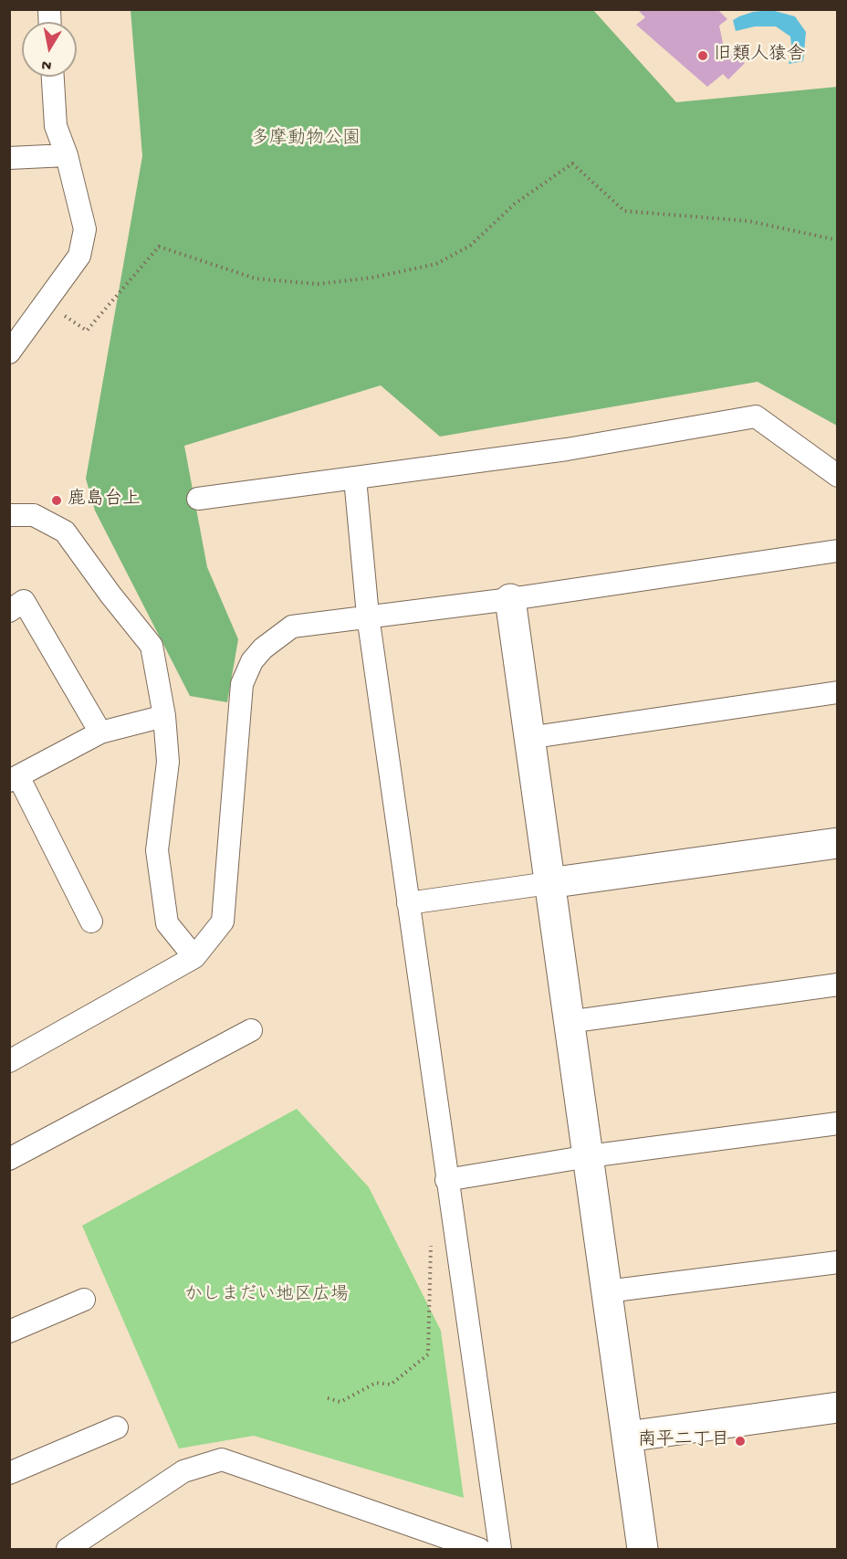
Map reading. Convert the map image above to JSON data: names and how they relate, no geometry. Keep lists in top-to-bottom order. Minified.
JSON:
{"parks":["多摩動物公園","かしまだい地区広場"],"places":["旧類人猿舎","鹿島台上","南平二丁目"],"north":"bottom"}
